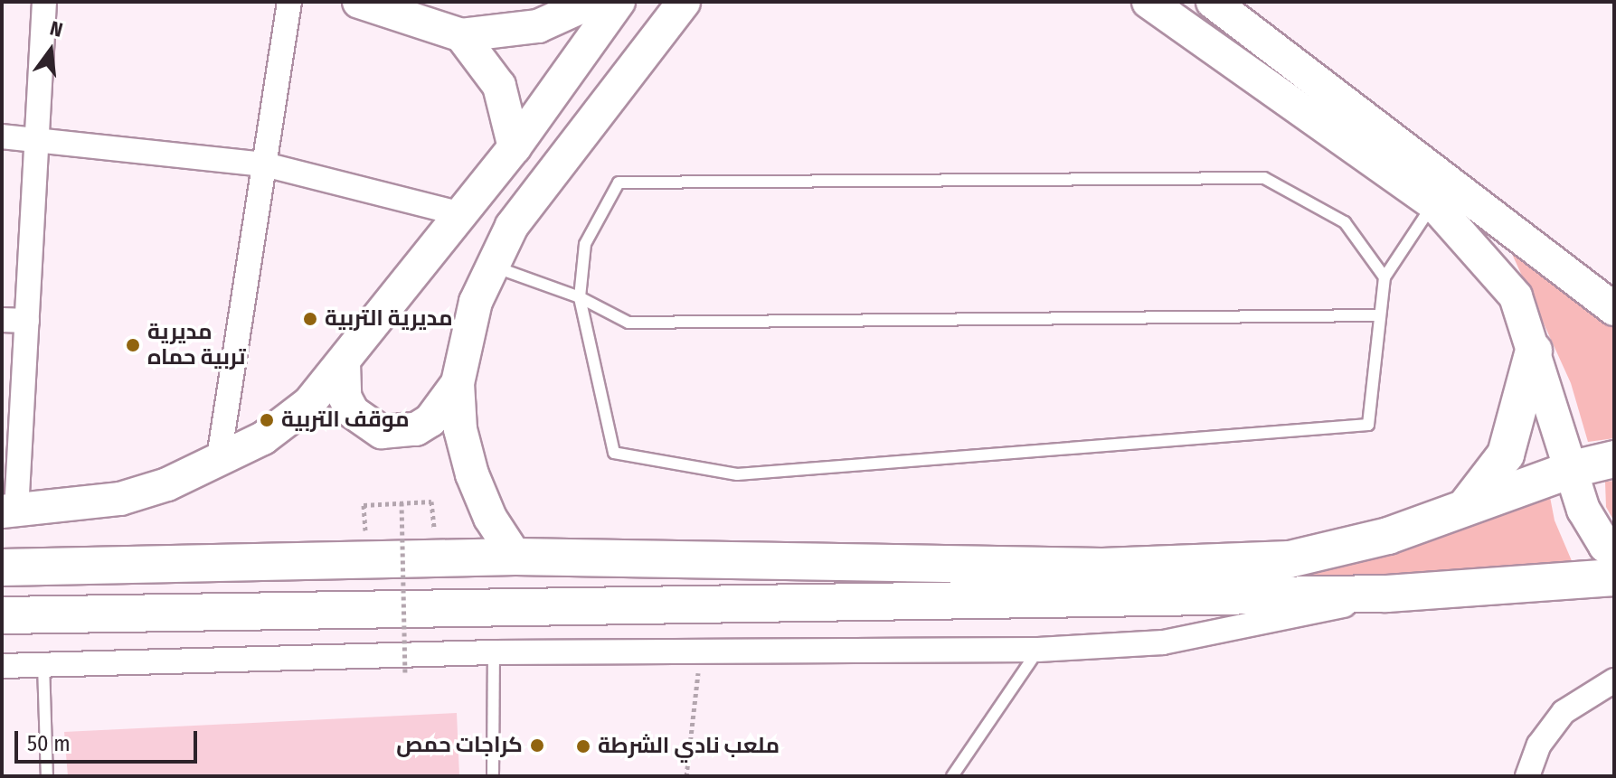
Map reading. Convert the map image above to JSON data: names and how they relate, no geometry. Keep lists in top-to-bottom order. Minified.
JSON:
{"places":["مديرية التربية","مديرية تربية حماه","موقف التربية","كراجات حمص","ملعب نادي الشرطة"],"scale_bar":"50 m","north":"top"}
